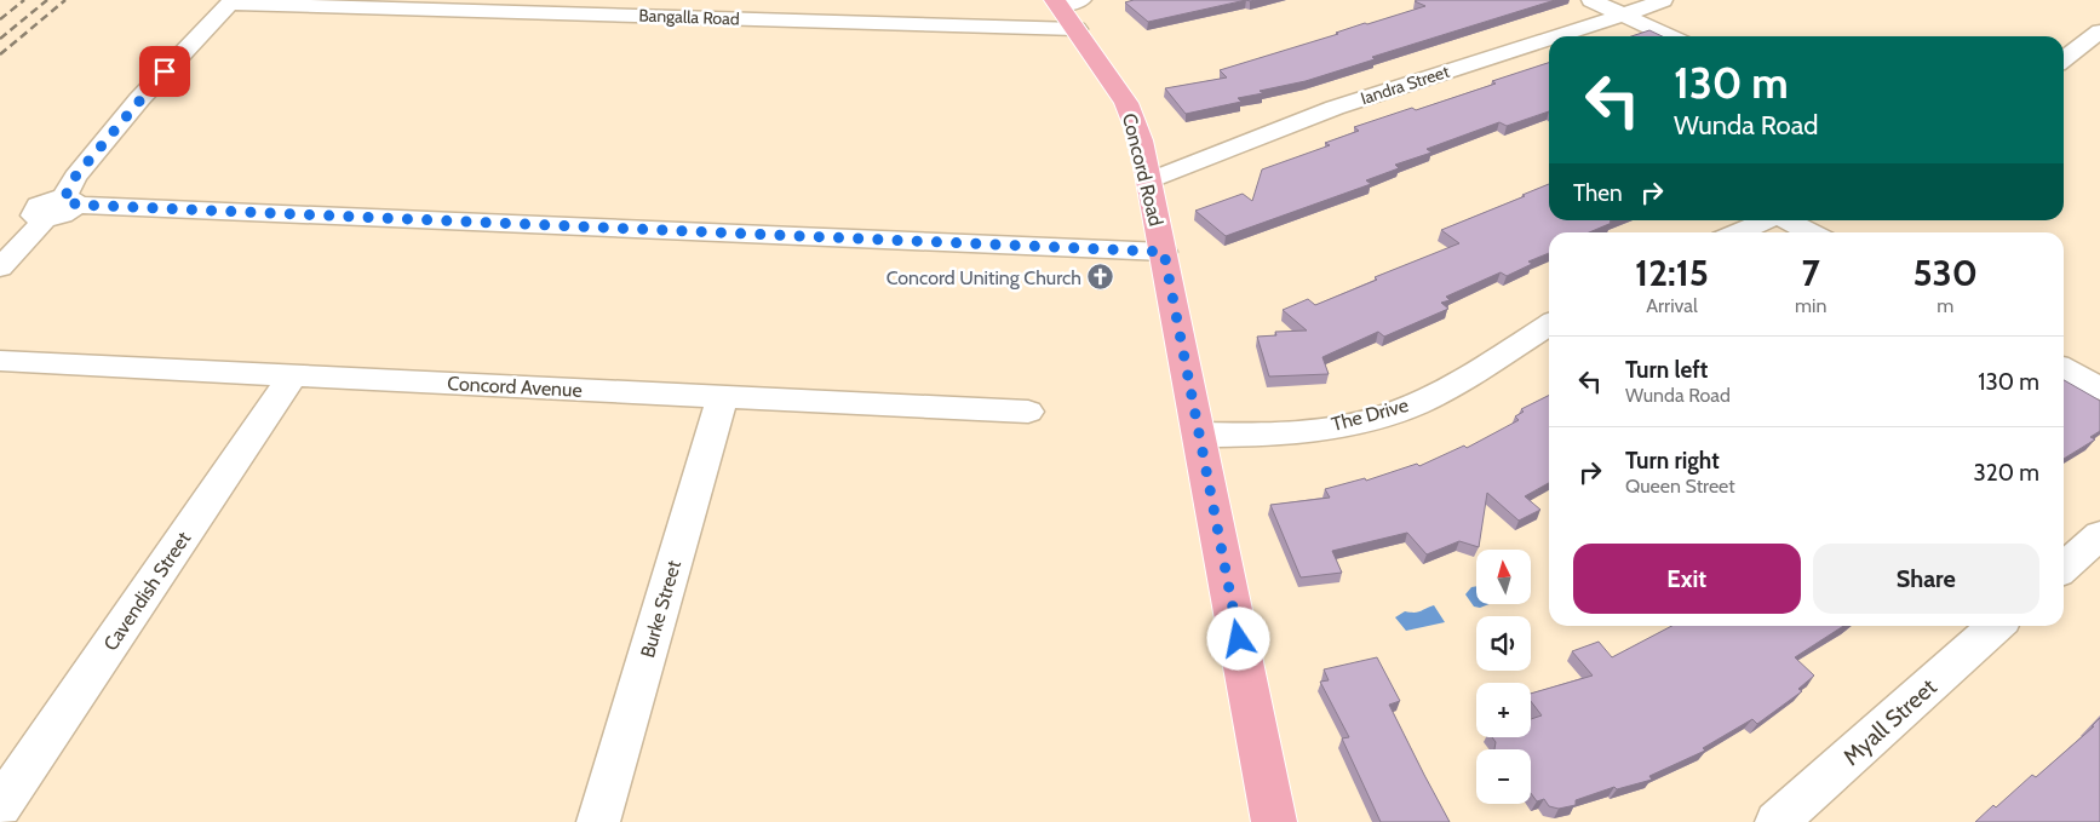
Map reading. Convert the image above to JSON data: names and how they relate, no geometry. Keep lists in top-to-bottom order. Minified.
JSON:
{"streets":{"main road":["Concord Road"],"street":["Bangalla Road","Iandra Street","Concord Avenue","The Drive","Cavendish Street","Burke Street","Myall Street"]},"crossings":[["Bangalla Road","Concord Road"],["Iandra Street","Concord Road"],["Concord Road","The Drive"],["Concord Avenue","Cavendish Street"],["Concord Avenue","Burke Street"]],"places":{"church":["Concord Uniting Church"]},"north":"top","page":{"turn":["130 m","Wunda Road"],"then":"Then","eta":["12:15","Arrival","7","min","530","m"],"list":[{"name":"Turn left","note":"Wunda Road","value":"130 m"},{"name":"Turn right","note":"Queen Street","value":"320 m"}],"buttons":["Exit","Share"],"map_buttons":["+","−"]}}
